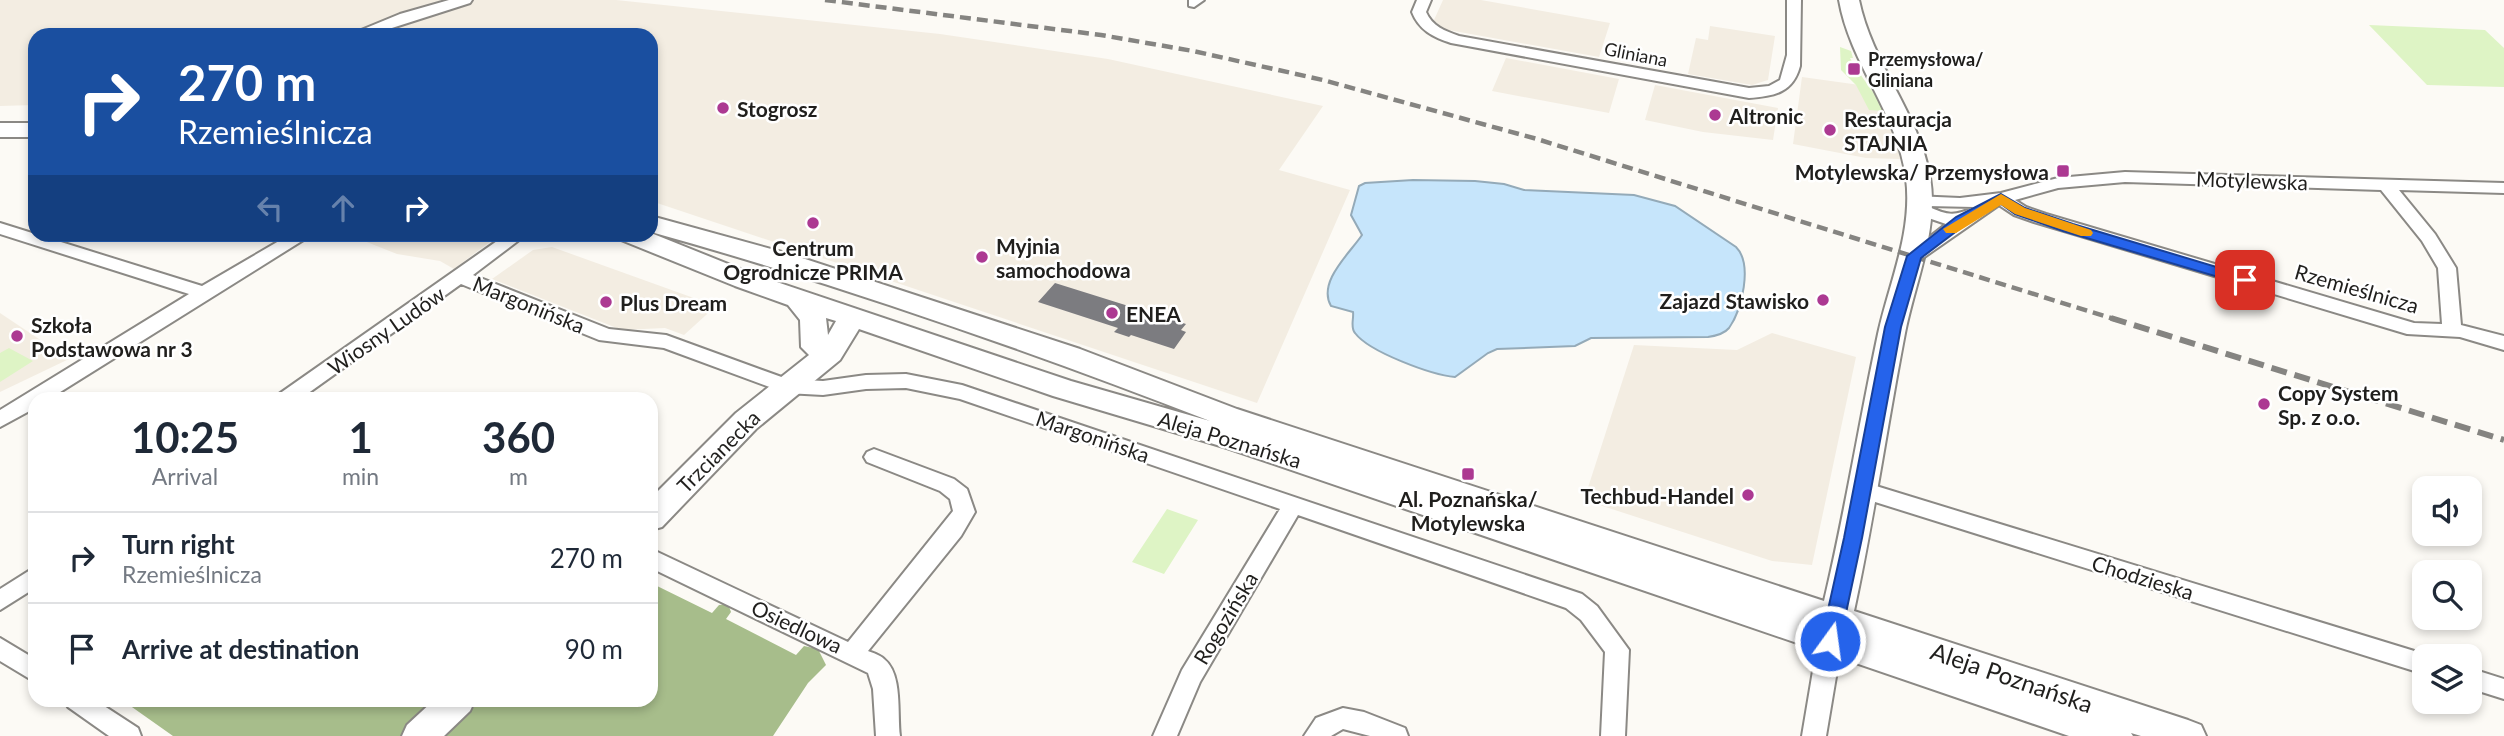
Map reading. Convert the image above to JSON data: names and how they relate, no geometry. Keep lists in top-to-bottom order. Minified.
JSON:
{"streets":{"main road":["Aleja Poznańska","Trzcianecka"],"street":["Gliniana","Motylewska","Rzemieślnicza","Margonińska","Wiosny Ludów","Chodzieska","Rogozińska","Osiedlowa"]},"crossings":[["Motylewska","Rzemieślnicza"],["Margonińska","Wiosny Ludów"],["Margonińska","Trzcianecka"],["Margonińska","Rogozińska"],["Aleja Poznańska","Trzcianecka"]],"places":{"transit":["Przemysłowa/ Gliniana","Motylewska/ Przemysłowa","Al. Poznańska/ Motylewska"],"other":["Stogrosz","Altronic","Restauracja STAJNIA","Centrum Ogrodnicze PRIMA","Myjnia samochodowa","Zajazd Stawisko","Plus Dream","ENEA","Szkoła Podstawowa nr 3","Copy System Sp. z o.o.","Techbud-Handel"]},"page":{"turn":["270 m","Rzemieślnicza"],"eta":["10:25","Arrival","1","min","360","m"],"list":[{"name":"Turn right","note":"Rzemieślnicza","value":"270 m"},{"name":"Arrive at destination","value":"90 m"}]}}
